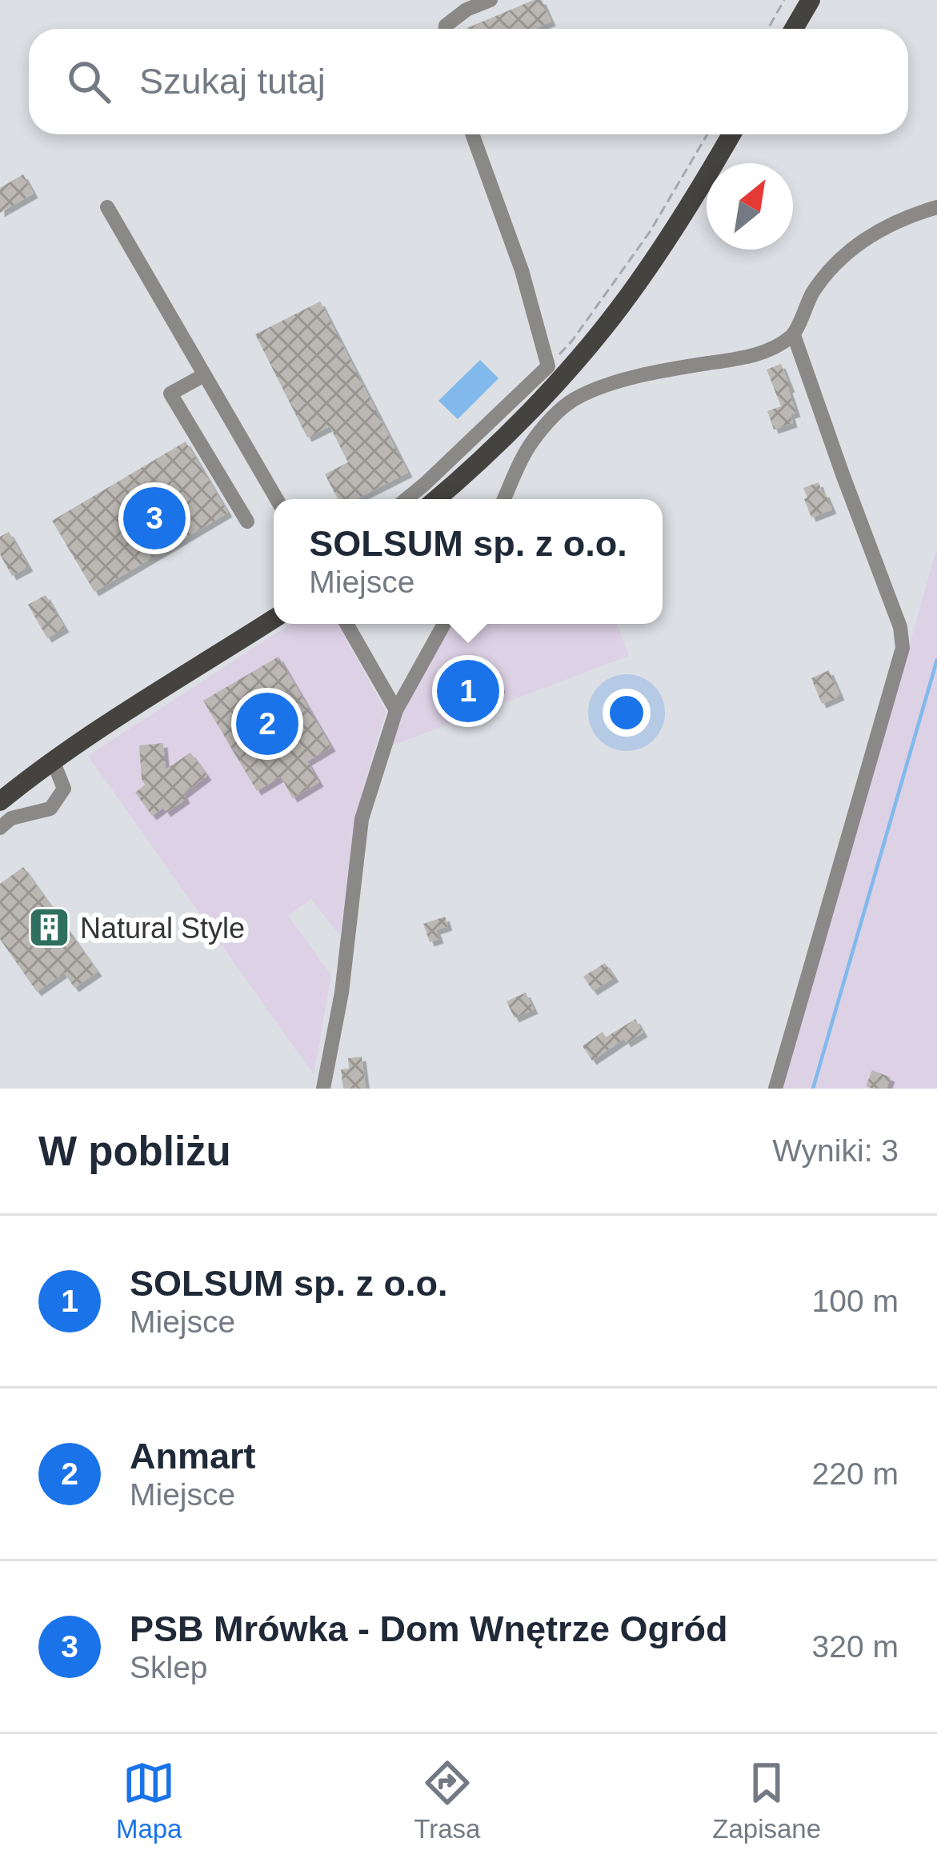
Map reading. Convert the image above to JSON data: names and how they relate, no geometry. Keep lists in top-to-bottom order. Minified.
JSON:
{"places":{"building":["Natural Style"]},"north":"top right","page":{"search":"Szukaj tutaj","pins":["3","1","2"],"popup":["SOLSUM sp. z o.o.","Miejsce"],"heading":["W pobliżu","Wyniki: 3"],"list":[{"mark":"1","name":"SOLSUM sp. z o.o.","note":"Miejsce","value":"100 m"},{"mark":"2","name":"Anmart","note":"Miejsce","value":"220 m"},{"mark":"3","name":"PSB Mrówka - Dom Wnętrze Ogród","note":"Sklep","value":"320 m"}],"nav":["Mapa","Trasa","Zapisane"]}}
